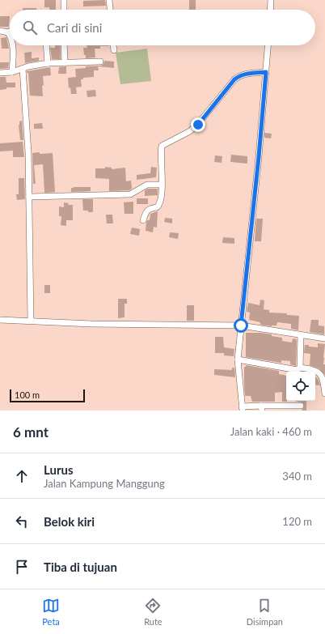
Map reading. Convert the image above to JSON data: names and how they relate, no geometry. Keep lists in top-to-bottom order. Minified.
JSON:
{"scale_bar":"100 m","page":{"search":"Cari di sini","scale":"100 m","heading":["6 mnt","Jalan kaki · 460 m"],"list":[["Lurus","Jalan Kampung Manggung","340 m"],["Belok kiri","120 m"],"Tiba di tujuan"],"nav":["Peta","Rute","Disimpan"]}}
